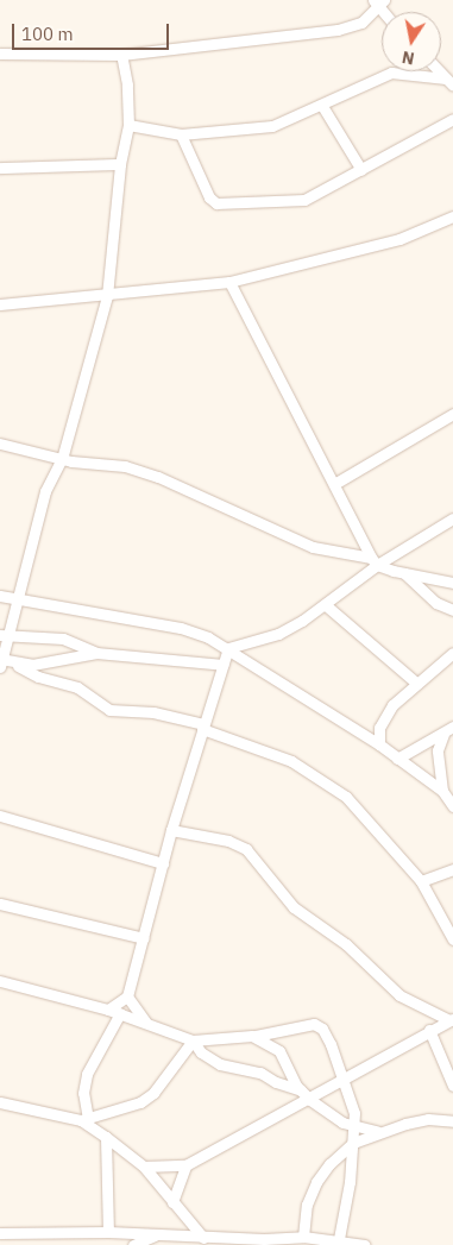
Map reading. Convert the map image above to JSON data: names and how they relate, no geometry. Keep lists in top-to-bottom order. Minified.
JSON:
{"scale_bar":"100 m","north":"bottom"}
